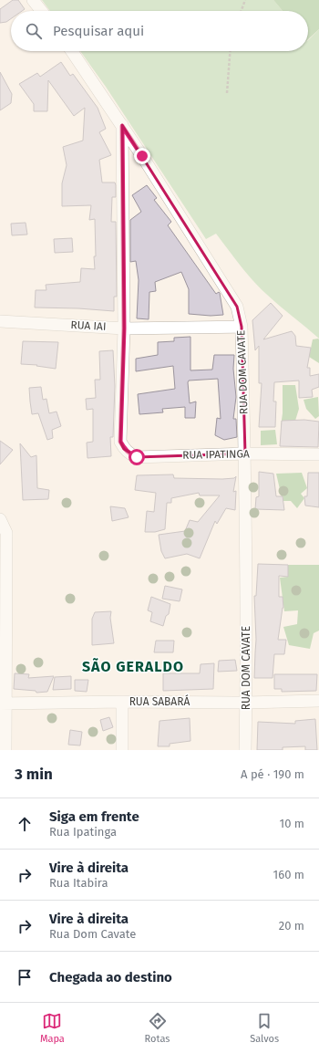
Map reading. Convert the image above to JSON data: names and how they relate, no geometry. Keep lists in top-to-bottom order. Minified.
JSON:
{"streets":{"street":["RUA IAI","RUA DOM CAVATE","RUA IPATINGA","RUA SABARÁ"]},"crossings":[["RUA IAI","RUA DOM CAVATE"],["RUA IAI","RUA IPATINGA"],["RUA DOM CAVATE","RUA IPATINGA"],["RUA DOM CAVATE","RUA SABARÁ"]],"districts":["SÃO GERALDO"],"page":{"search":"Pesquisar aqui","heading":["3 min","A pé · 190 m"],"list":[["Siga em frente","Rua Ipatinga","10 m"],["Vire à direita","Rua Itabira","160 m"],["Vire à direita","Rua Dom Cavate","20 m"],"Chegada ao destino"],"nav":["Mapa","Rotas","Salvos"]}}
